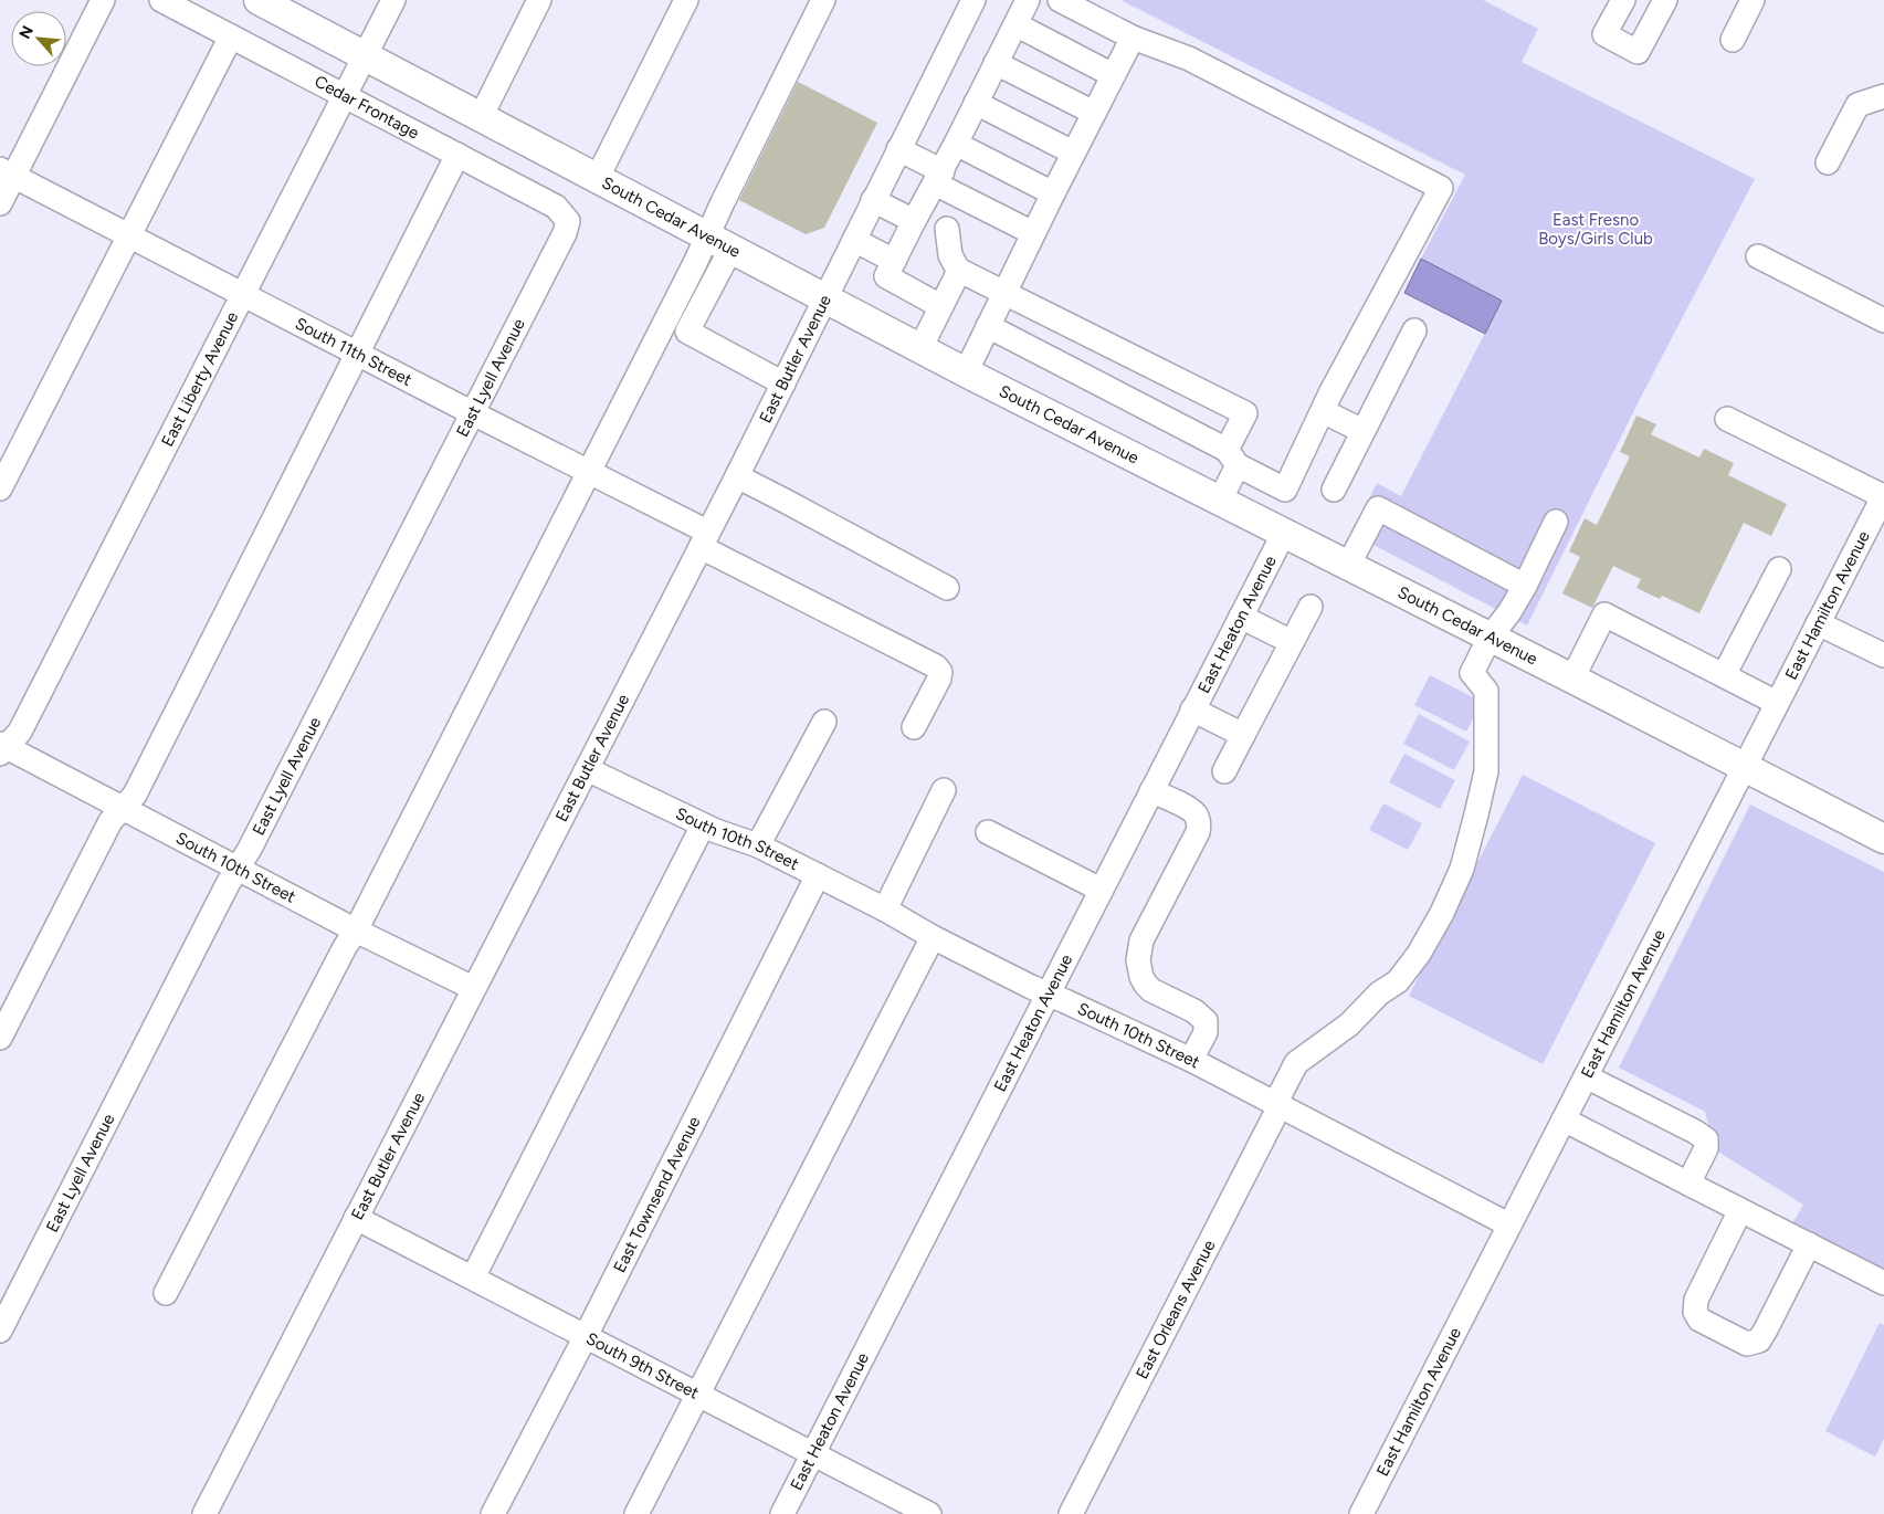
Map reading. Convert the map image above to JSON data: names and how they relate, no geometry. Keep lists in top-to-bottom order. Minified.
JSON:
{"streets":{"main road":["South Cedar Avenue"],"street":["Cedar Frontage","South 11th Street","East Butler Avenue","East Lyell Avenue","East Liberty Avenue","East Hamilton Avenue","East Heaton Avenue","South 10th Street","East Townsend Avenue","East Orleans Avenue","South 9th Street"]},"crossings":[["Cedar Frontage","East Lyell Avenue"],["Cedar Frontage","East Liberty Avenue"],["South Cedar Avenue","East Butler Avenue"],["South Cedar Avenue","East Liberty Avenue"],["South Cedar Avenue","East Hamilton Avenue"],["South Cedar Avenue","East Heaton Avenue"],["South Cedar Avenue","East Orleans Avenue"],["South 11th Street","East Butler Avenue"],["South 11th Street","East Lyell Avenue"],["South 11th Street","East Liberty Avenue"],["East Butler Avenue","South 10th Street"],["East Butler Avenue","South 9th Street"],["East Lyell Avenue","South 10th Street"],["East Liberty Avenue","South 10th Street"],["East Hamilton Avenue","South 10th Street"],["East Heaton Avenue","South 10th Street"],["East Heaton Avenue","South 9th Street"],["South 10th Street","East Townsend Avenue"],["South 10th Street","East Orleans Avenue"],["East Townsend Avenue","South 9th Street"]],"parks":["East Fresno Boys/Girls Club"],"north":"top left"}
